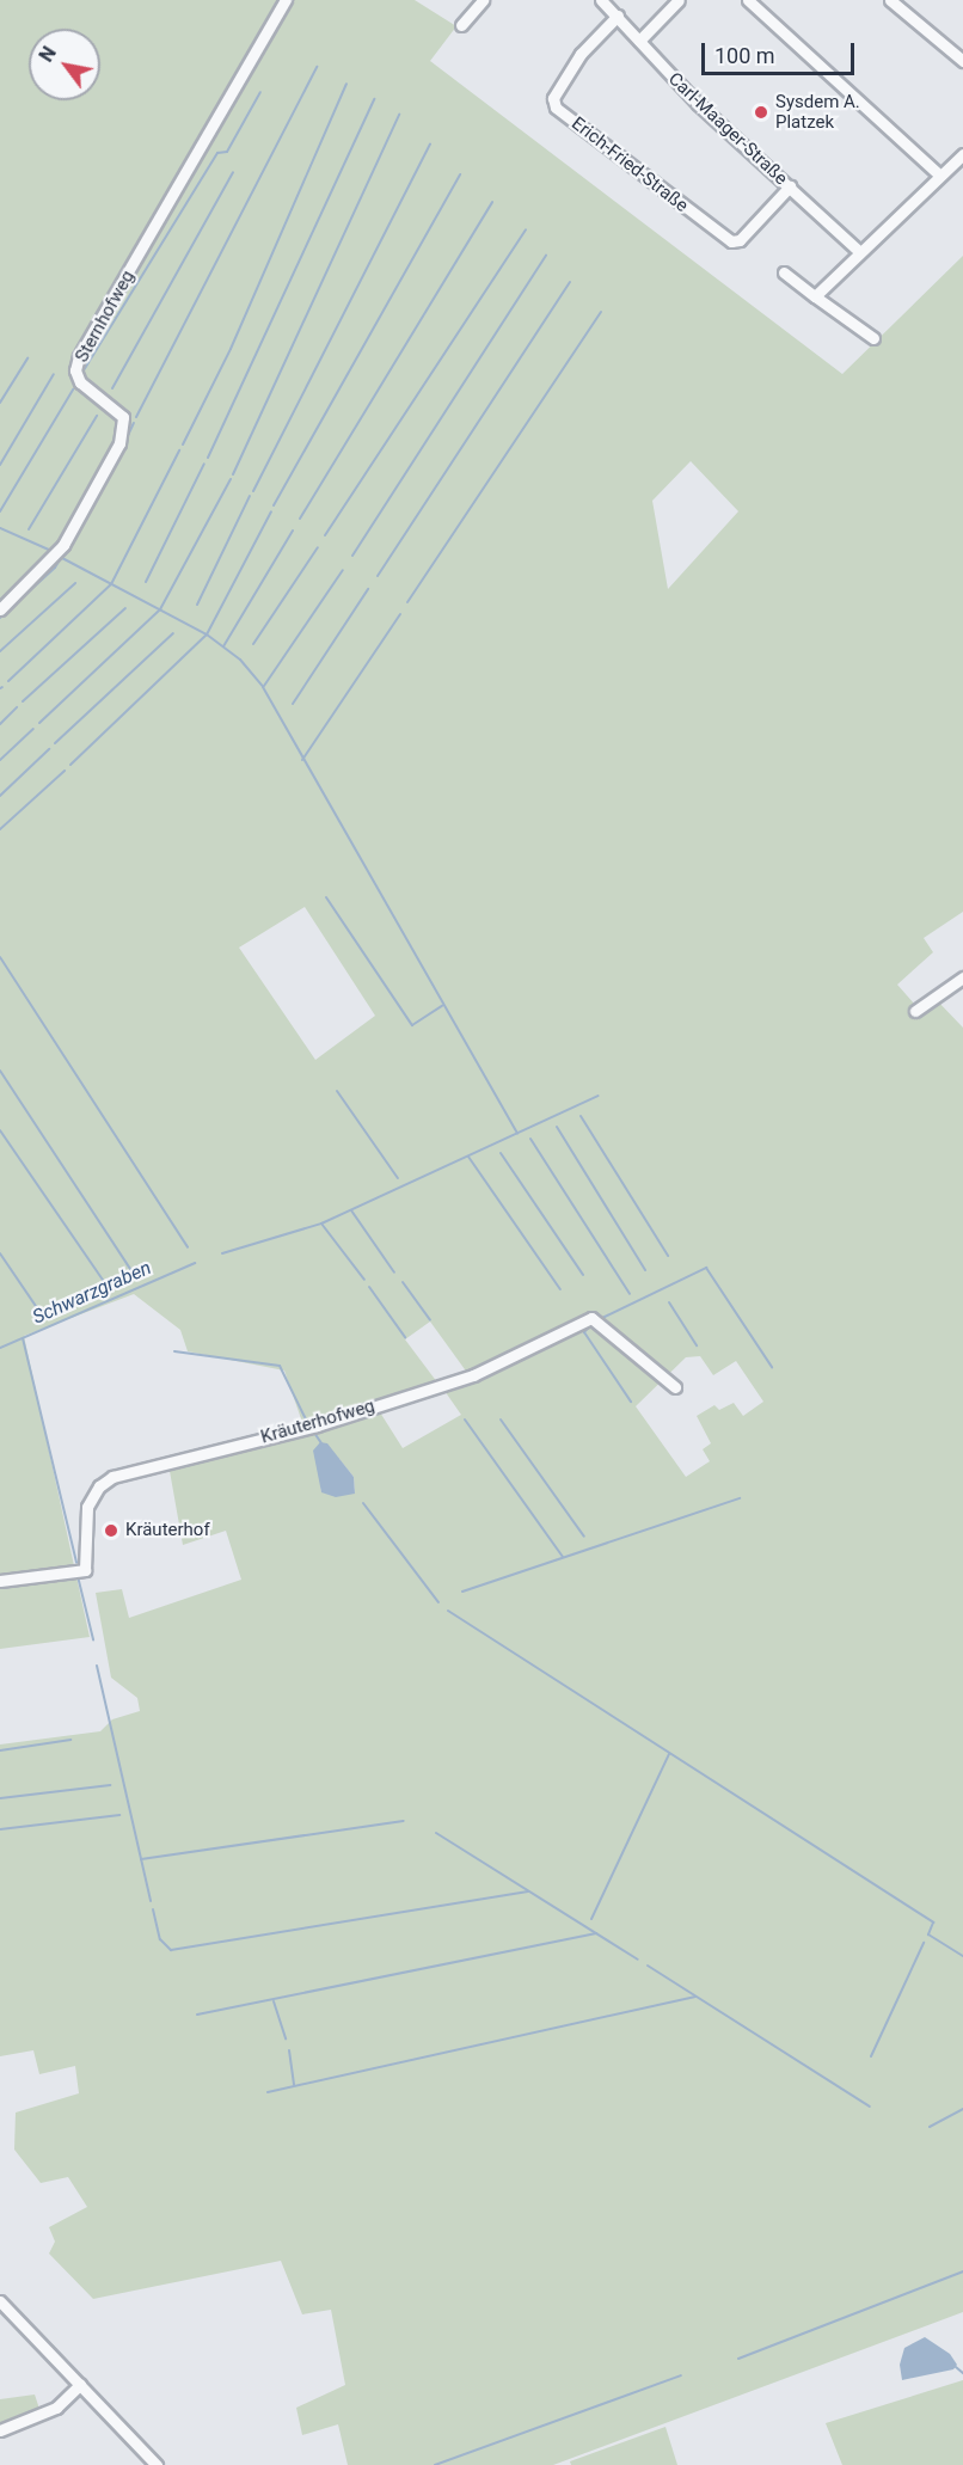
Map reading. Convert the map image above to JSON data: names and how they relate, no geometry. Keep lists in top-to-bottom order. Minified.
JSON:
{"streets":{"street":["Carl-Maager-Straße","Erich-Fried-Straße","Sternhofweg","Kräuterhofweg"]},"crossings":[["Carl-Maager-Straße","Erich-Fried-Straße"]],"water":["Schwarzgraben"],"places":["Sysdem A. Platzek","Kräuterhof"],"scale_bar":"100 m","north":"top left"}
